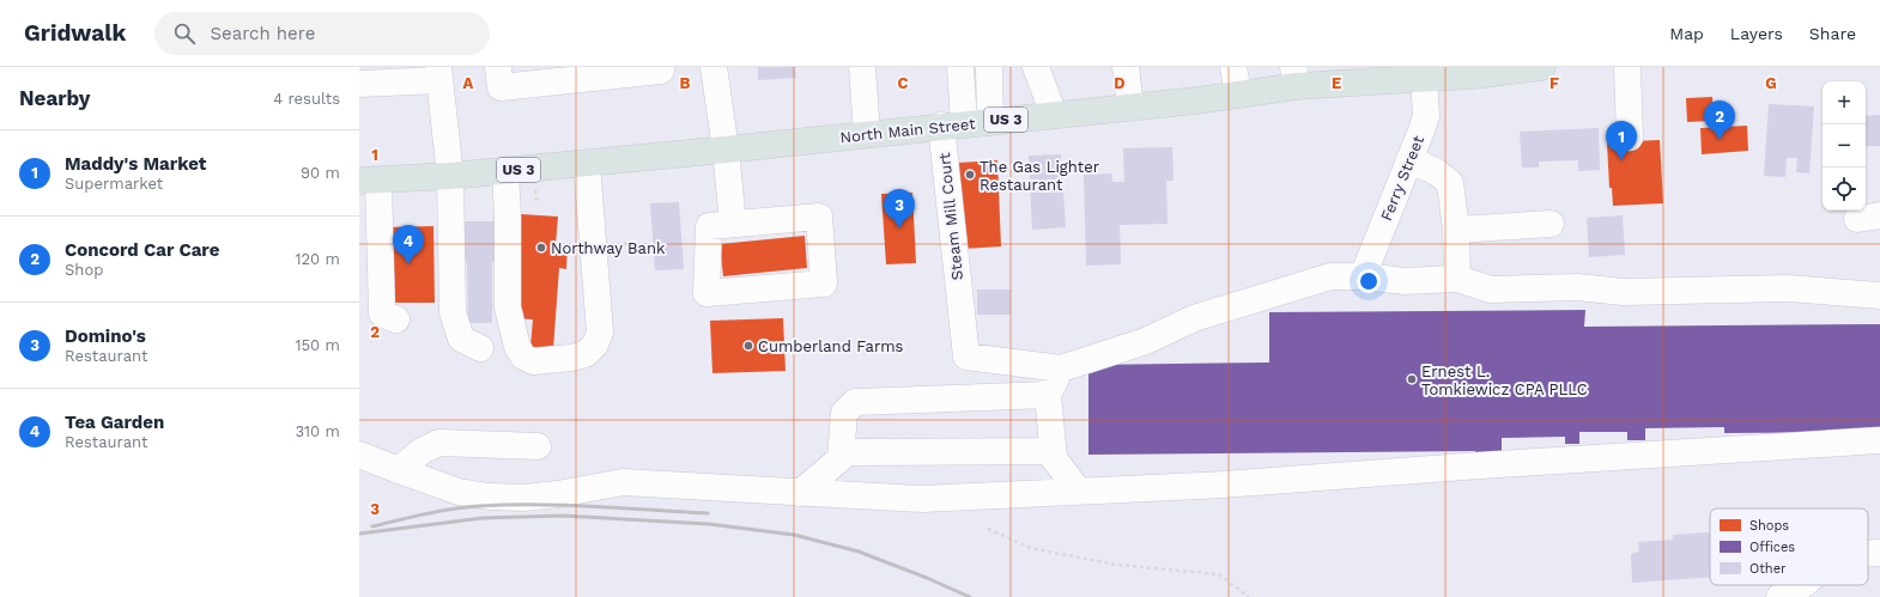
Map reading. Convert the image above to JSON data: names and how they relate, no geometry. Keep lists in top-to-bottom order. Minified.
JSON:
{"streets":{"main road":["US 3","North Main Street"],"street":["Ferry Street","Steam Mill Court"]},"crossings":[["North Main Street","Ferry Street"],["North Main Street","Steam Mill Court"]],"places":["The Gas Lighter Restaurant","Northway Bank","Cumberland Farms","Ernest L. Tomkiewicz CPA PLLC"],"legend":["Shops","Offices","Other"],"page":{"header":"Gridwalk","search":"Search here","nav":["Map","Layers","Share"],"heading":["Nearby","4 results"],"map_buttons":["+","−"],"pins":["2","1","3","4"],"list":[{"mark":"1","name":"Maddy's Market","note":"Supermarket","value":"90 m"},{"mark":"2","name":"Concord Car Care","note":"Shop","value":"120 m"},{"mark":"3","name":"Domino's","note":"Restaurant","value":"150 m"},{"mark":"4","name":"Tea Garden","note":"Restaurant","value":"310 m"}]},"grid":{"columns":["A","B","C","D","E","F","G"],"rows":["1","2","3"]}}
